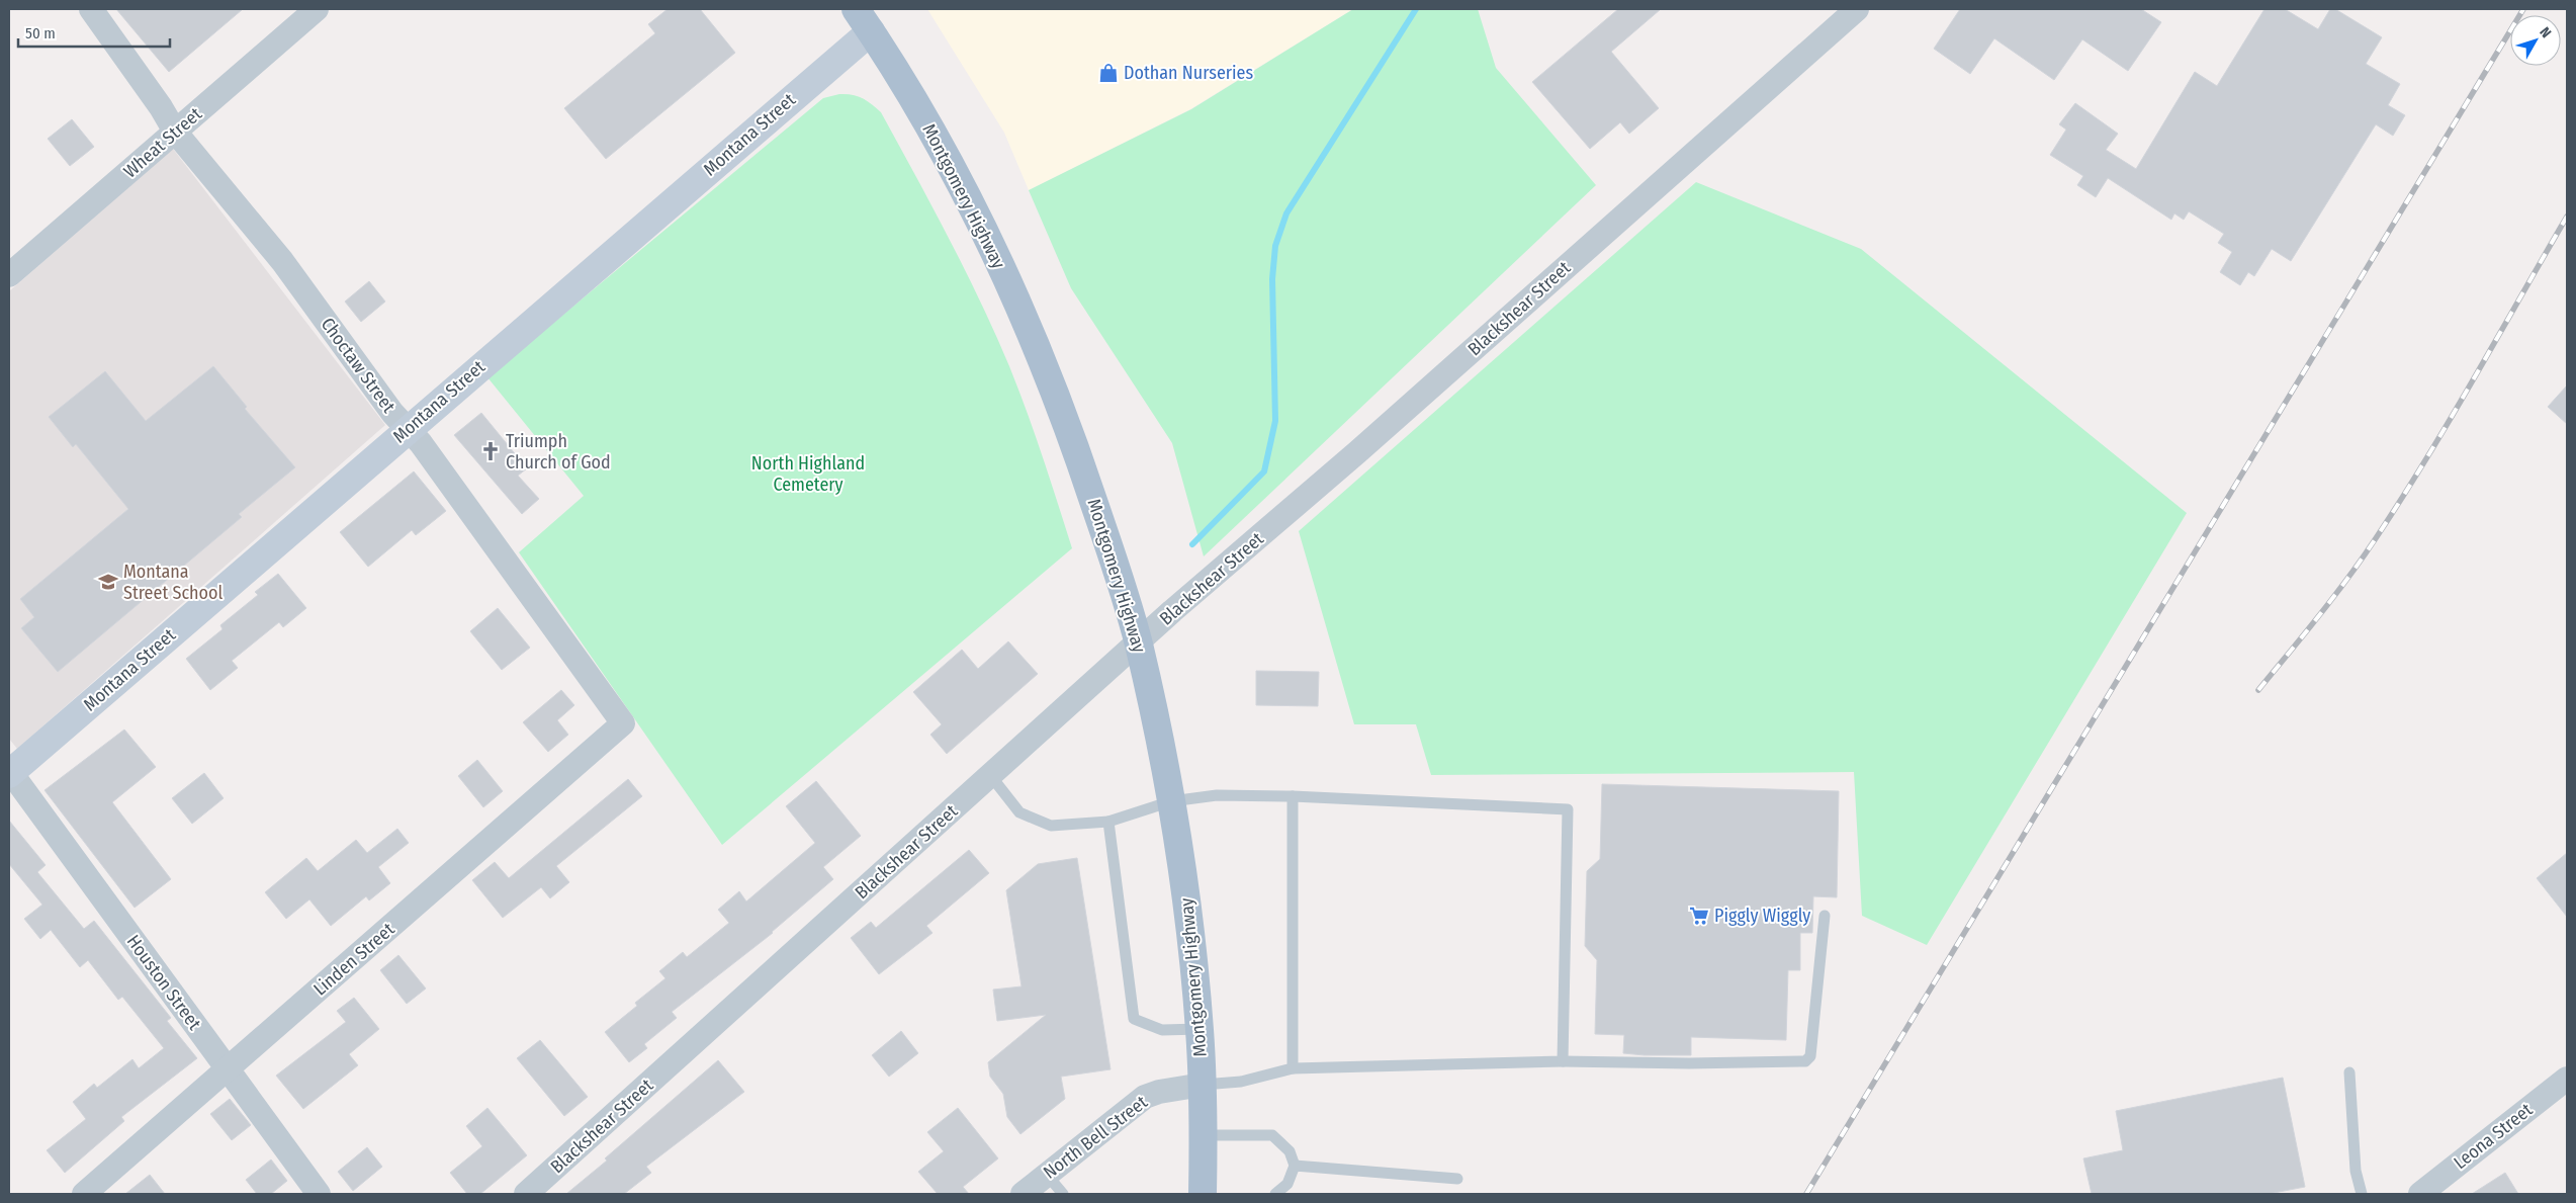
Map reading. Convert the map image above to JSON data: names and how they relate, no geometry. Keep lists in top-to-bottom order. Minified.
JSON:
{"streets":{"main road":["Montgomery Highway"],"street":["Montana Street","Wheat Street","Blackshear Street","Choctaw Street","Linden Street","Houston Street","Leona Street","North Bell Street"]},"crossings":[["Montana Street","Montgomery Highway"],["Montana Street","Choctaw Street"],["Montana Street","Houston Street"],["Wheat Street","Choctaw Street"],["Montgomery Highway","Blackshear Street"],["Montgomery Highway","North Bell Street"],["Choctaw Street","Linden Street"],["Linden Street","Houston Street"]],"parks":["North Highland Cemetery"],"places":{"shop":["Dothan Nurseries"],"church":["Triumph Church of God"],"school or university":["Montana Street School"],"supermarket":["Piggly Wiggly"]},"scale_bar":"50 m","north":"top right"}
